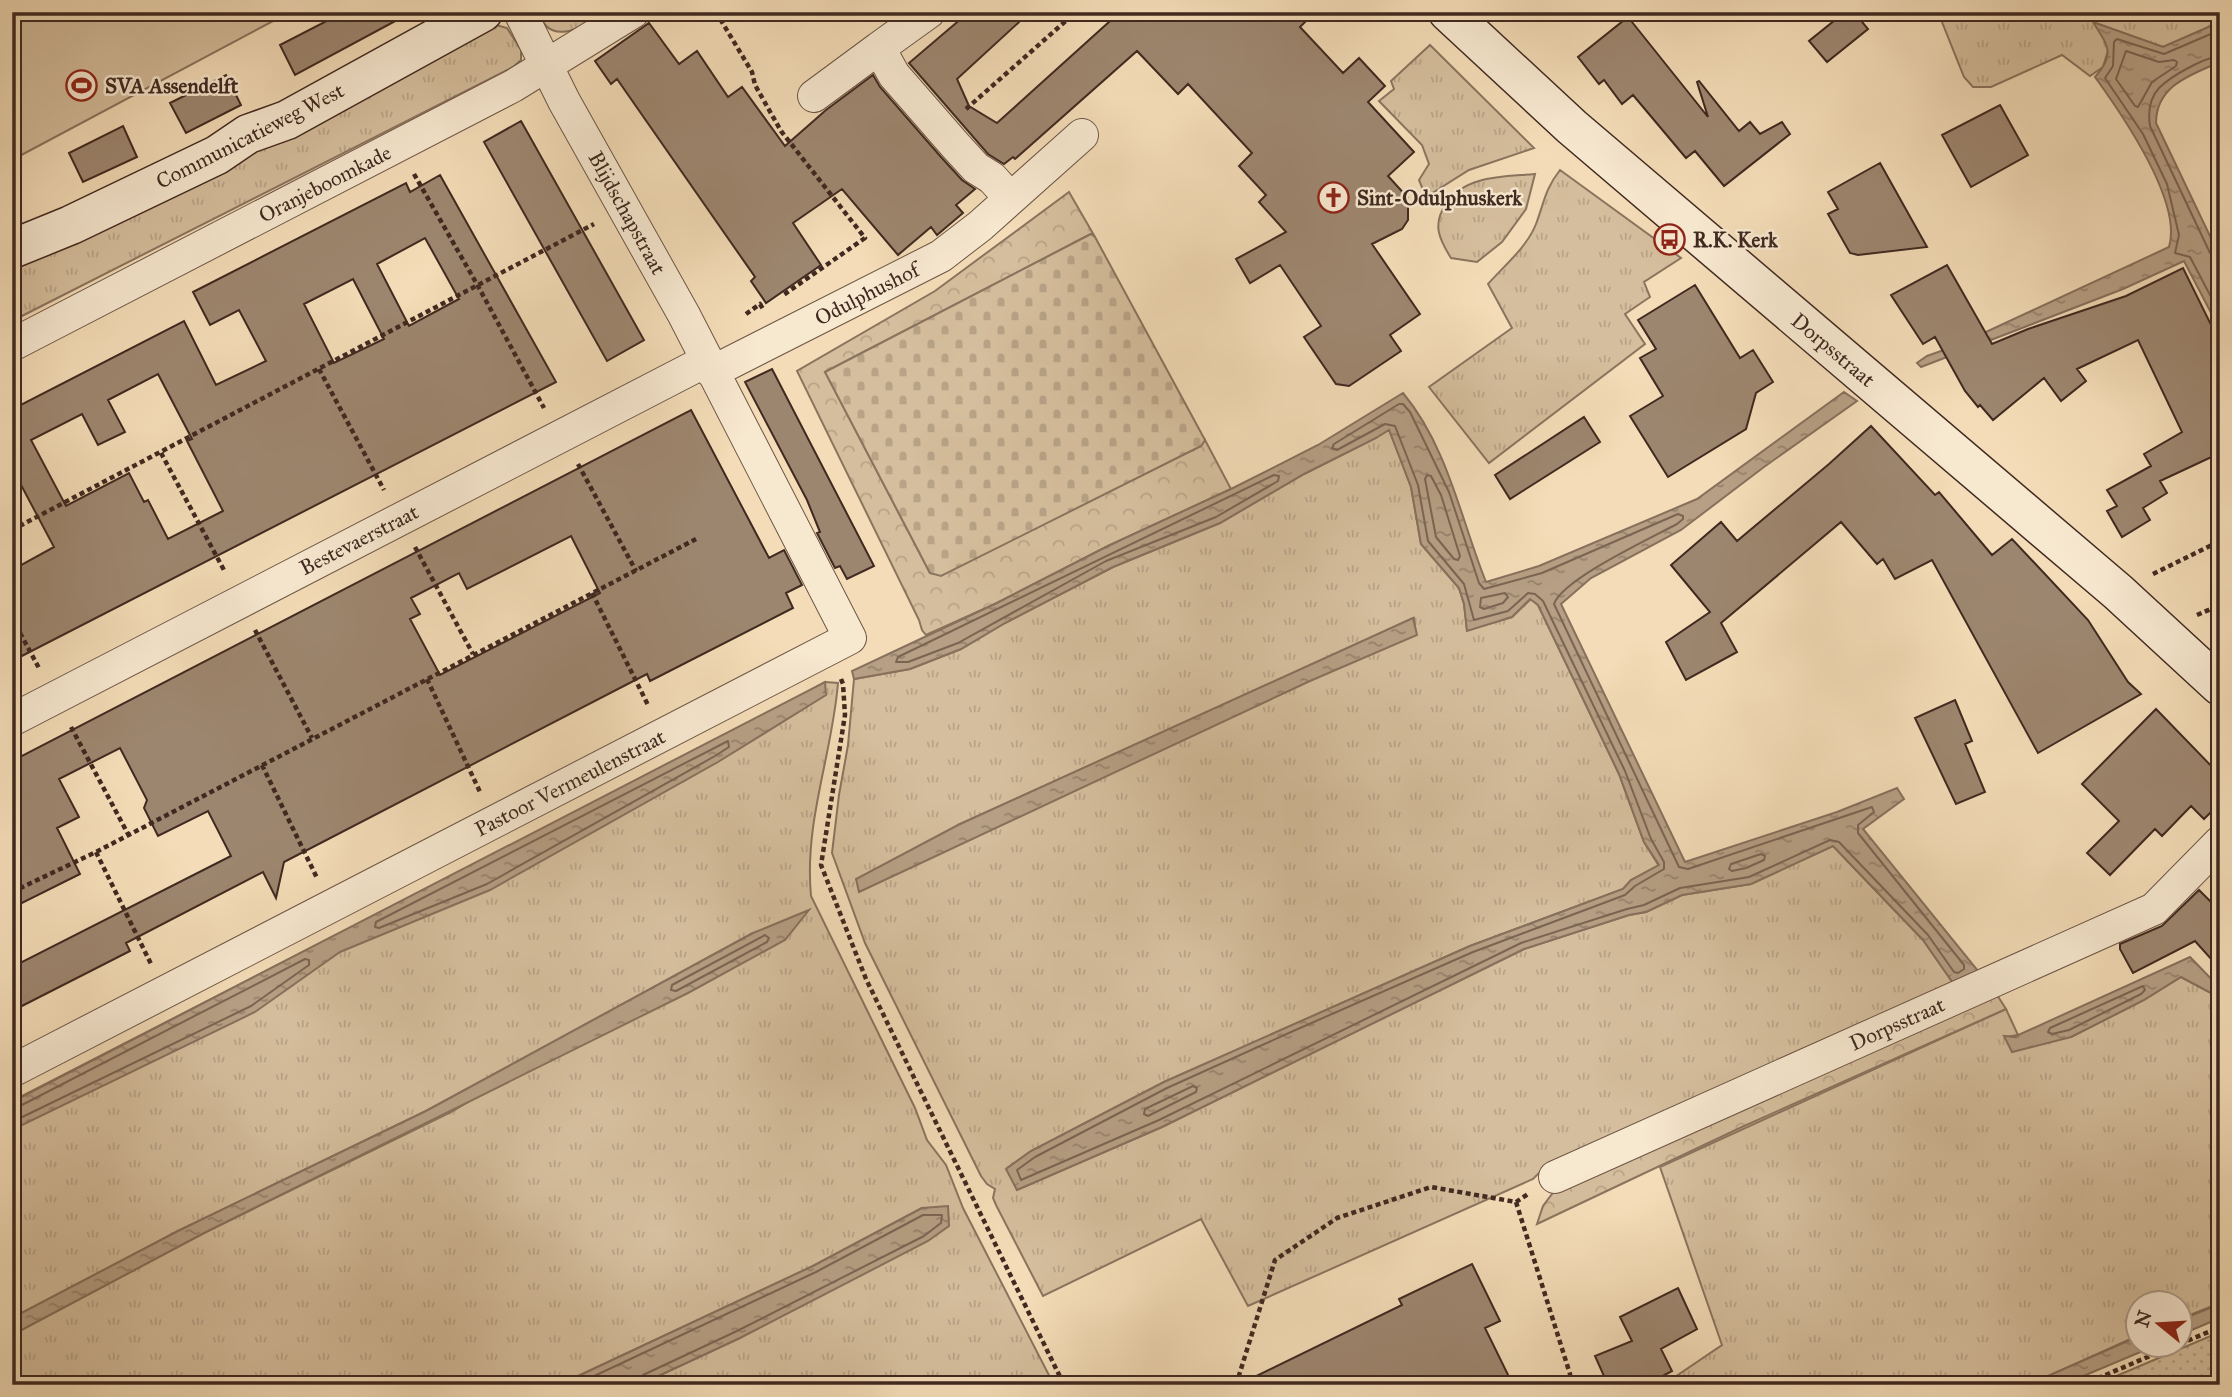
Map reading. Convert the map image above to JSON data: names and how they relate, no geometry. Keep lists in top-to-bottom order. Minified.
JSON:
{"streets":{"street":["Communicatieweg West","Oranjeboomkade","Blijdschapstraat","Odulphushof","Dorpsstraat","Bestevaerstraat","Pastoor Vermeulenstraat"]},"crossings":[["Oranjeboomkade","Blijdschapstraat"],["Blijdschapstraat","Odulphushof"],["Blijdschapstraat","Bestevaerstraat"],["Blijdschapstraat","Pastoor Vermeulenstraat"],["Odulphushof","Bestevaerstraat"],["Odulphushof","Pastoor Vermeulenstraat"],["Bestevaerstraat","Pastoor Vermeulenstraat"]],"places":{"sports":["SVA Assendelft"],"church":["Sint-Odulphuskerk"],"bus stop":["R.K. Kerk"]},"north":"left"}
